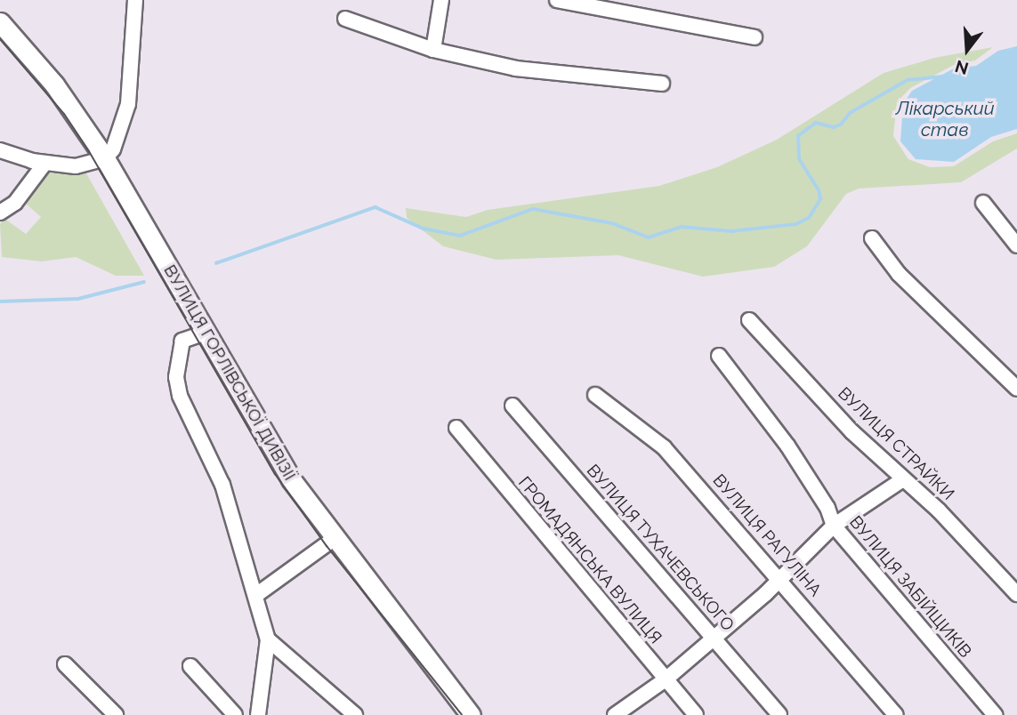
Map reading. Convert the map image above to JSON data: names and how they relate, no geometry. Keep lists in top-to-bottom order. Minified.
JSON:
{"streets":{"main road":["ВУЛИЦЯ ГОРЛІВСЬКОЇ ДИВІЗІЇ"],"street":["ВУЛИЦЯ СТРАЙКИ","ВУЛИЦЯ РАГУЛІНА","ВУЛИЦЯ ТУХАЧЕВСЬКОГО","ГРОМАДЯНСЬКА ВУЛИЦЯ","ВУЛИЦЯ ЗАБІЙЩИКІВ"]},"water":["Лікарський став"],"north":"bottom"}
